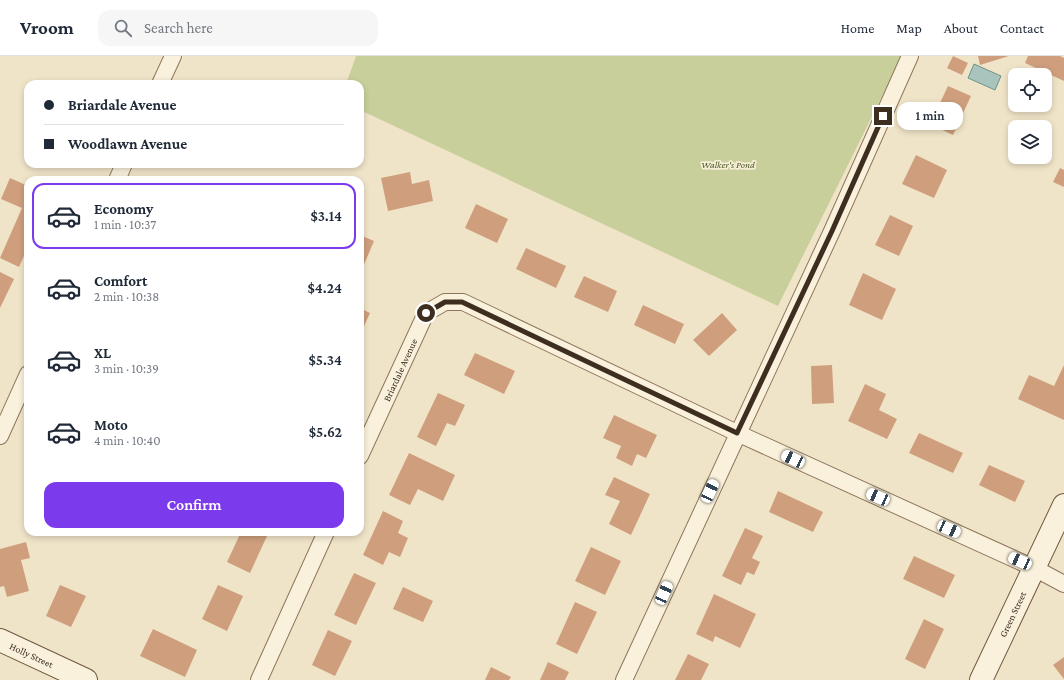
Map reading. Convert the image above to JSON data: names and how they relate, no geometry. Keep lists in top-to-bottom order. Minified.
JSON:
{"streets":{"street":["Briardale Avenue","Green Street","Holly Street"]},"crossings":[["Briardale Avenue","Green Street"]],"parks":["Walker's Pond"],"page":{"header":"Vroom","search":"Search here","nav":["Home","Map","About","Contact"],"banner":["Briardale Avenue","Woodlawn Avenue"],"bubble":"1 min","list":[{"name":"Economy","note":"1 min · 10:37","value":"$3.14"},{"name":"Comfort","note":"2 min · 10:38","value":"$4.24"},{"name":"XL","note":"3 min · 10:39","value":"$5.34"},{"name":"Moto","note":"4 min · 10:40","value":"$5.62"}],"buttons":"Confirm"}}
